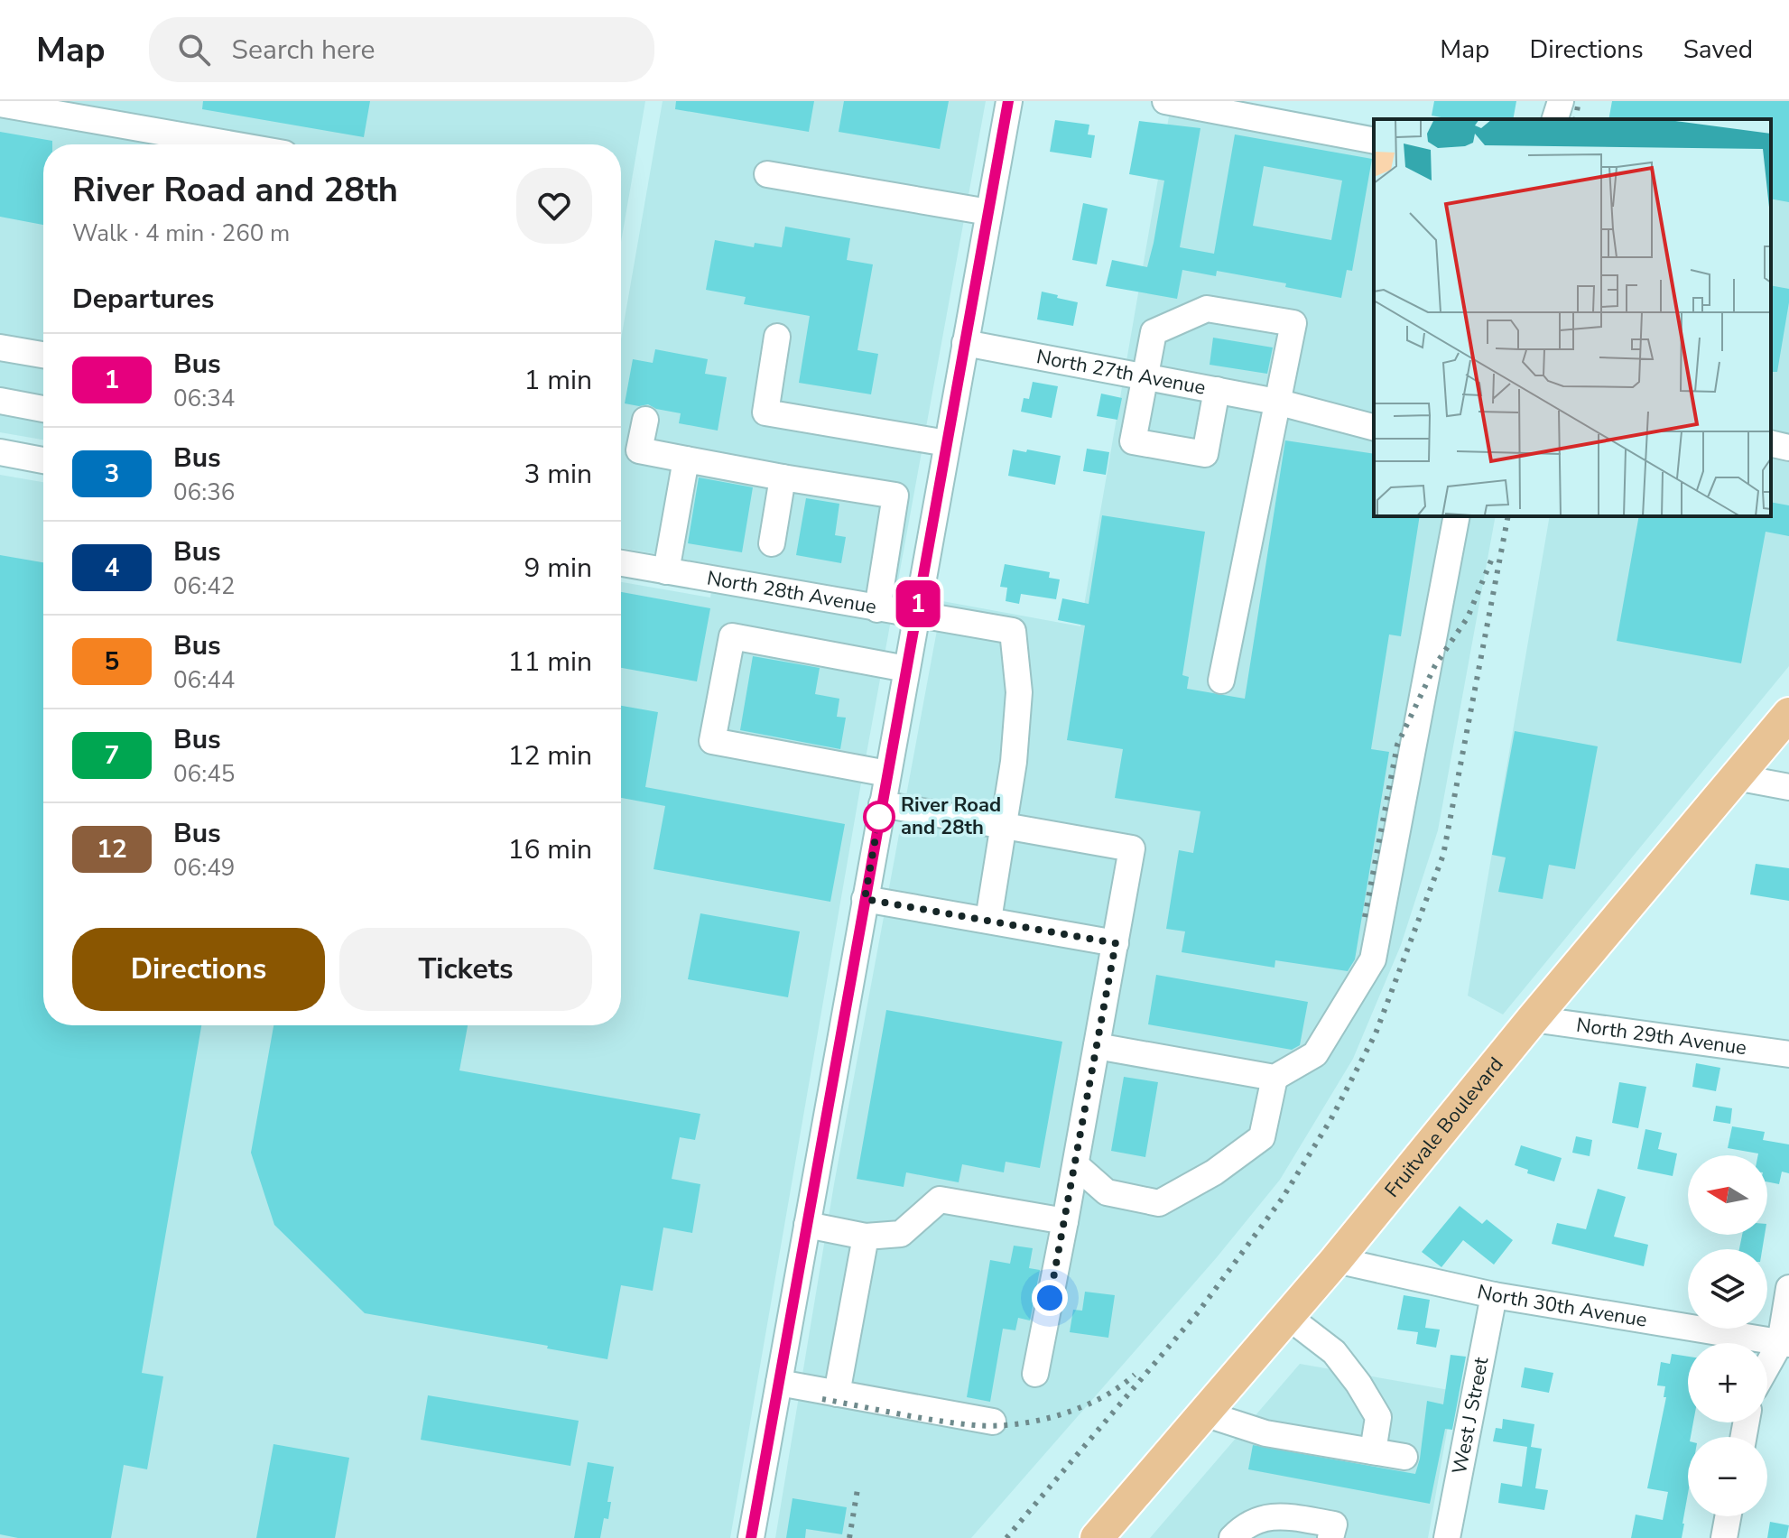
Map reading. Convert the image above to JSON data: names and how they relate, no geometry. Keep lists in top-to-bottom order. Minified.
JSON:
{"streets":{"main road":["Fruitvale Boulevard"],"street":["North 27th Avenue","North 28th Avenue","North 29th Avenue","North 30th Avenue","West J Street"]},"crossings":[["North 29th Avenue","Fruitvale Boulevard"],["Fruitvale Boulevard","North 30th Avenue"],["North 30th Avenue","West J Street"]],"places":["River Road and 28th"],"lines":["bus line 1"],"north":"left","page":{"header":"Map","search":"Search here","nav":["Map","Directions","Saved"],"on_map":"1","heading":[["River Road and 28th","Walk · 4 min · 260 m"],"Departures"],"list":[{"mark":"1","name":"Bus","note":"06:34","value":"1 min"},{"mark":"3","name":"Bus","note":"06:36","value":"3 min"},{"mark":"4","name":"Bus","note":"06:42","value":"9 min"},{"mark":"5","name":"Bus","note":"06:44","value":"11 min"},{"mark":"7","name":"Bus","note":"06:45","value":"12 min"},{"mark":"12","name":"Bus","note":"06:49","value":"16 min"}],"buttons":["Directions","Tickets"],"map_buttons":["+","−"]}}
